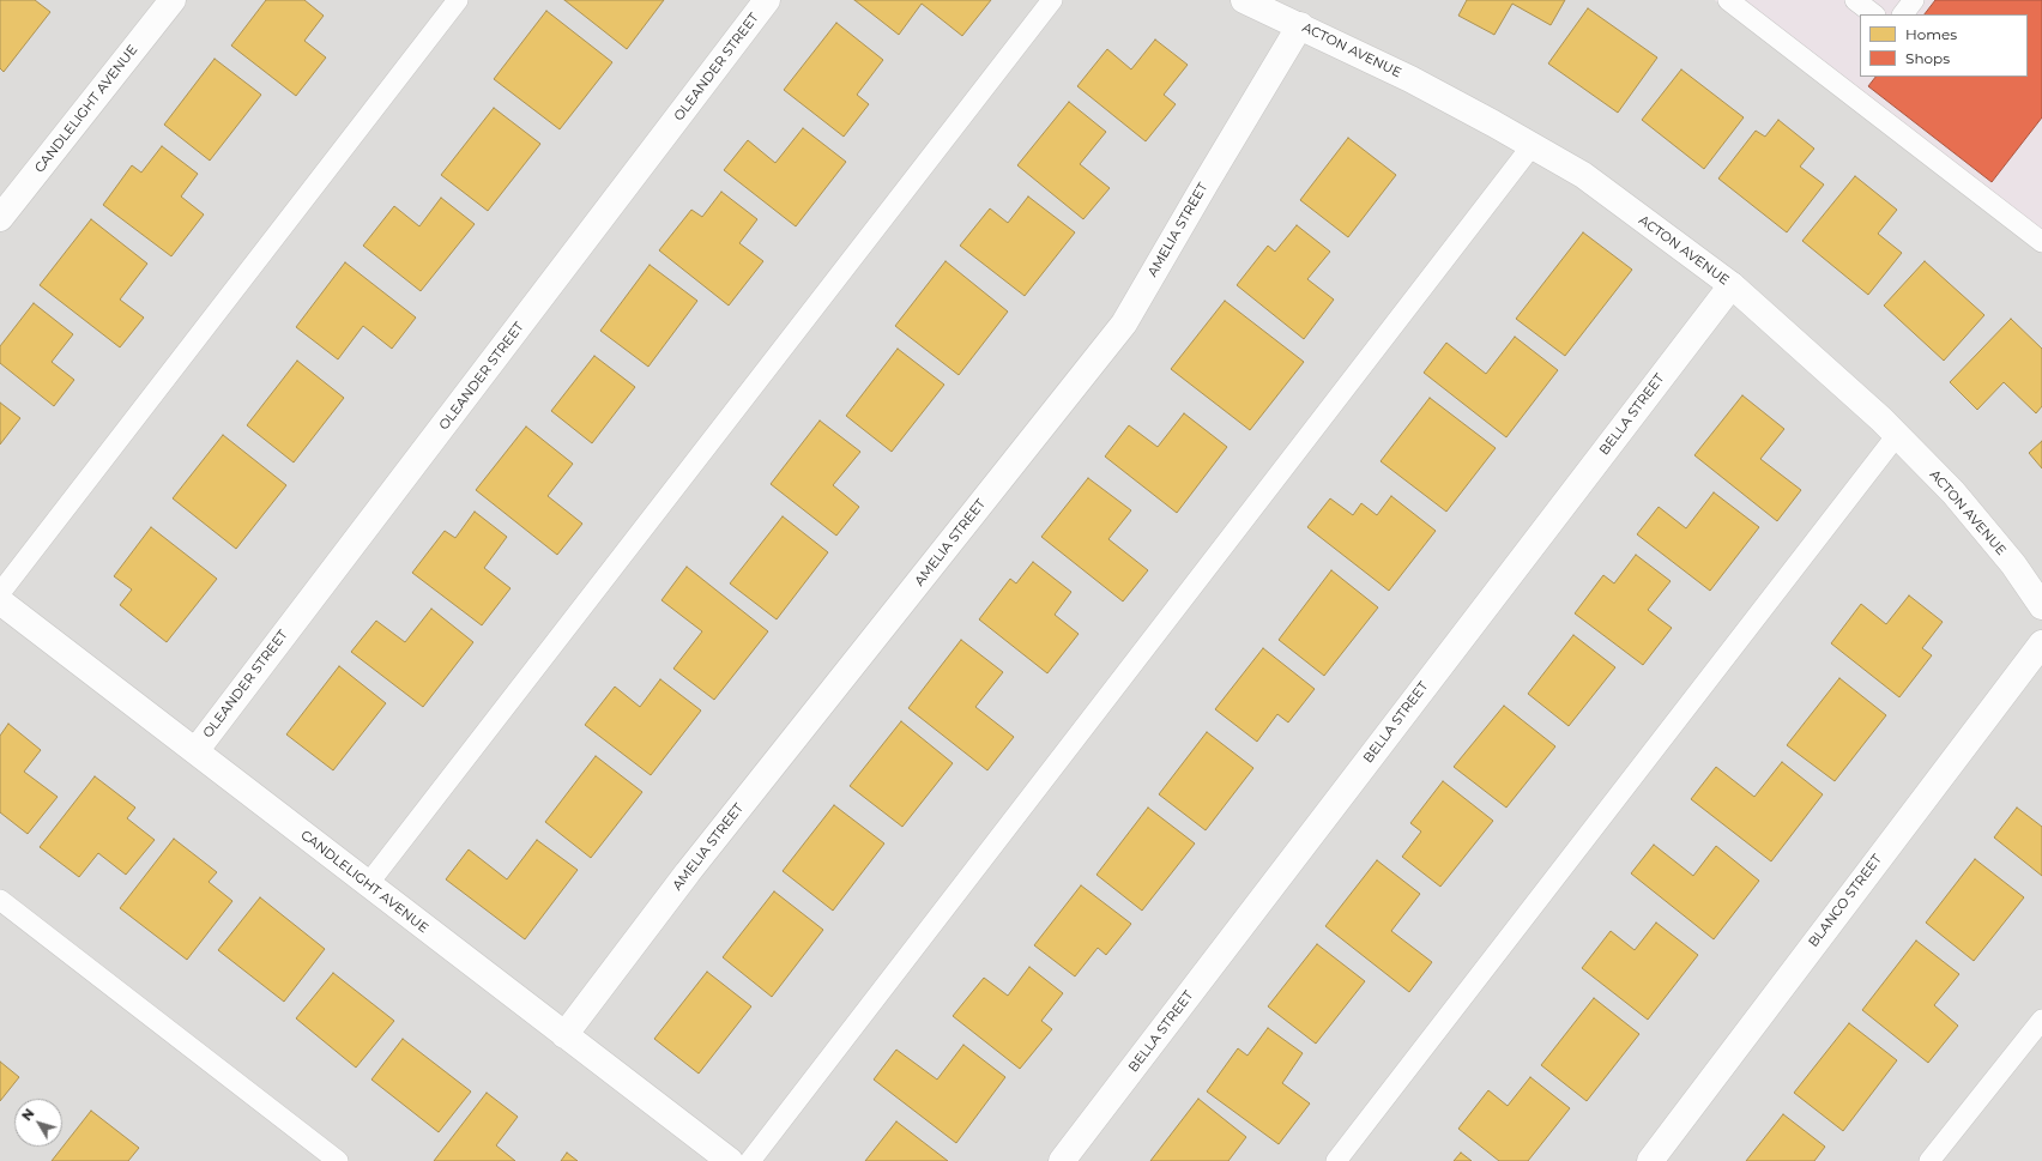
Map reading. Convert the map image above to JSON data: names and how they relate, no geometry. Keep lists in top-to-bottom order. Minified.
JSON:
{"streets":{"street":["ACTON AVENUE","OLEANDER STREET","CANDLELIGHT AVENUE","AMELIA STREET","BELLA STREET","BLANCO STREET"]},"crossings":[["ACTON AVENUE","AMELIA STREET"],["ACTON AVENUE","BELLA STREET"],["OLEANDER STREET","CANDLELIGHT AVENUE"],["CANDLELIGHT AVENUE","AMELIA STREET"]],"legend":["Homes","Shops"],"north":"top left"}
